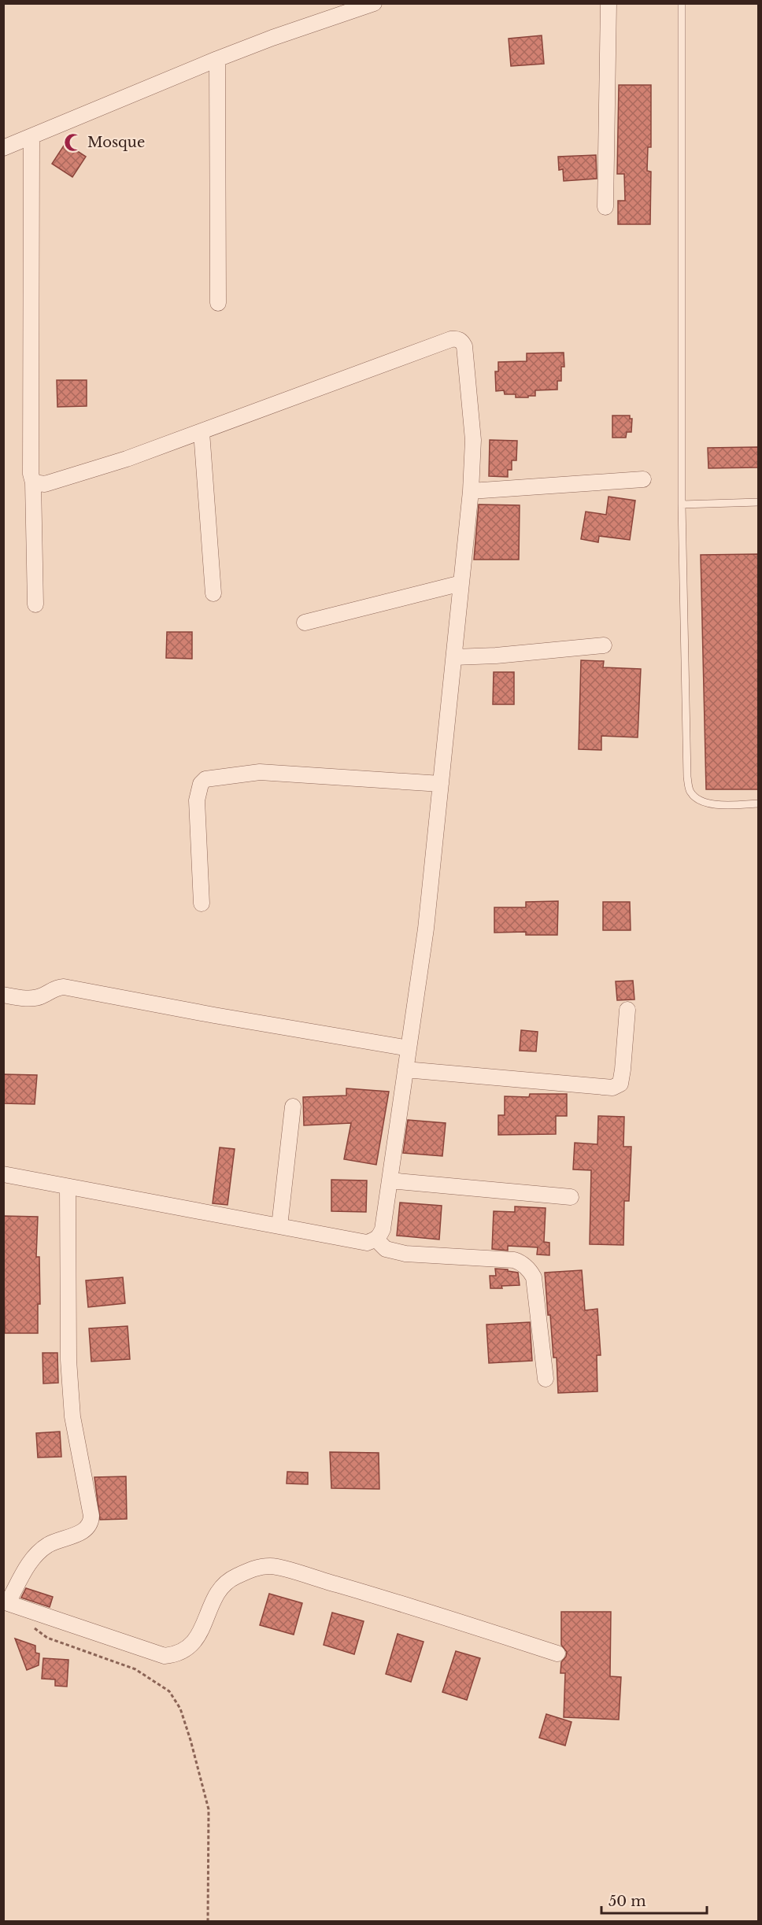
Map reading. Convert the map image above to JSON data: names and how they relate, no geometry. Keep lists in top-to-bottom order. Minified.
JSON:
{"places":{"mosque":["Mosque"]},"scale_bar":"50 m"}
